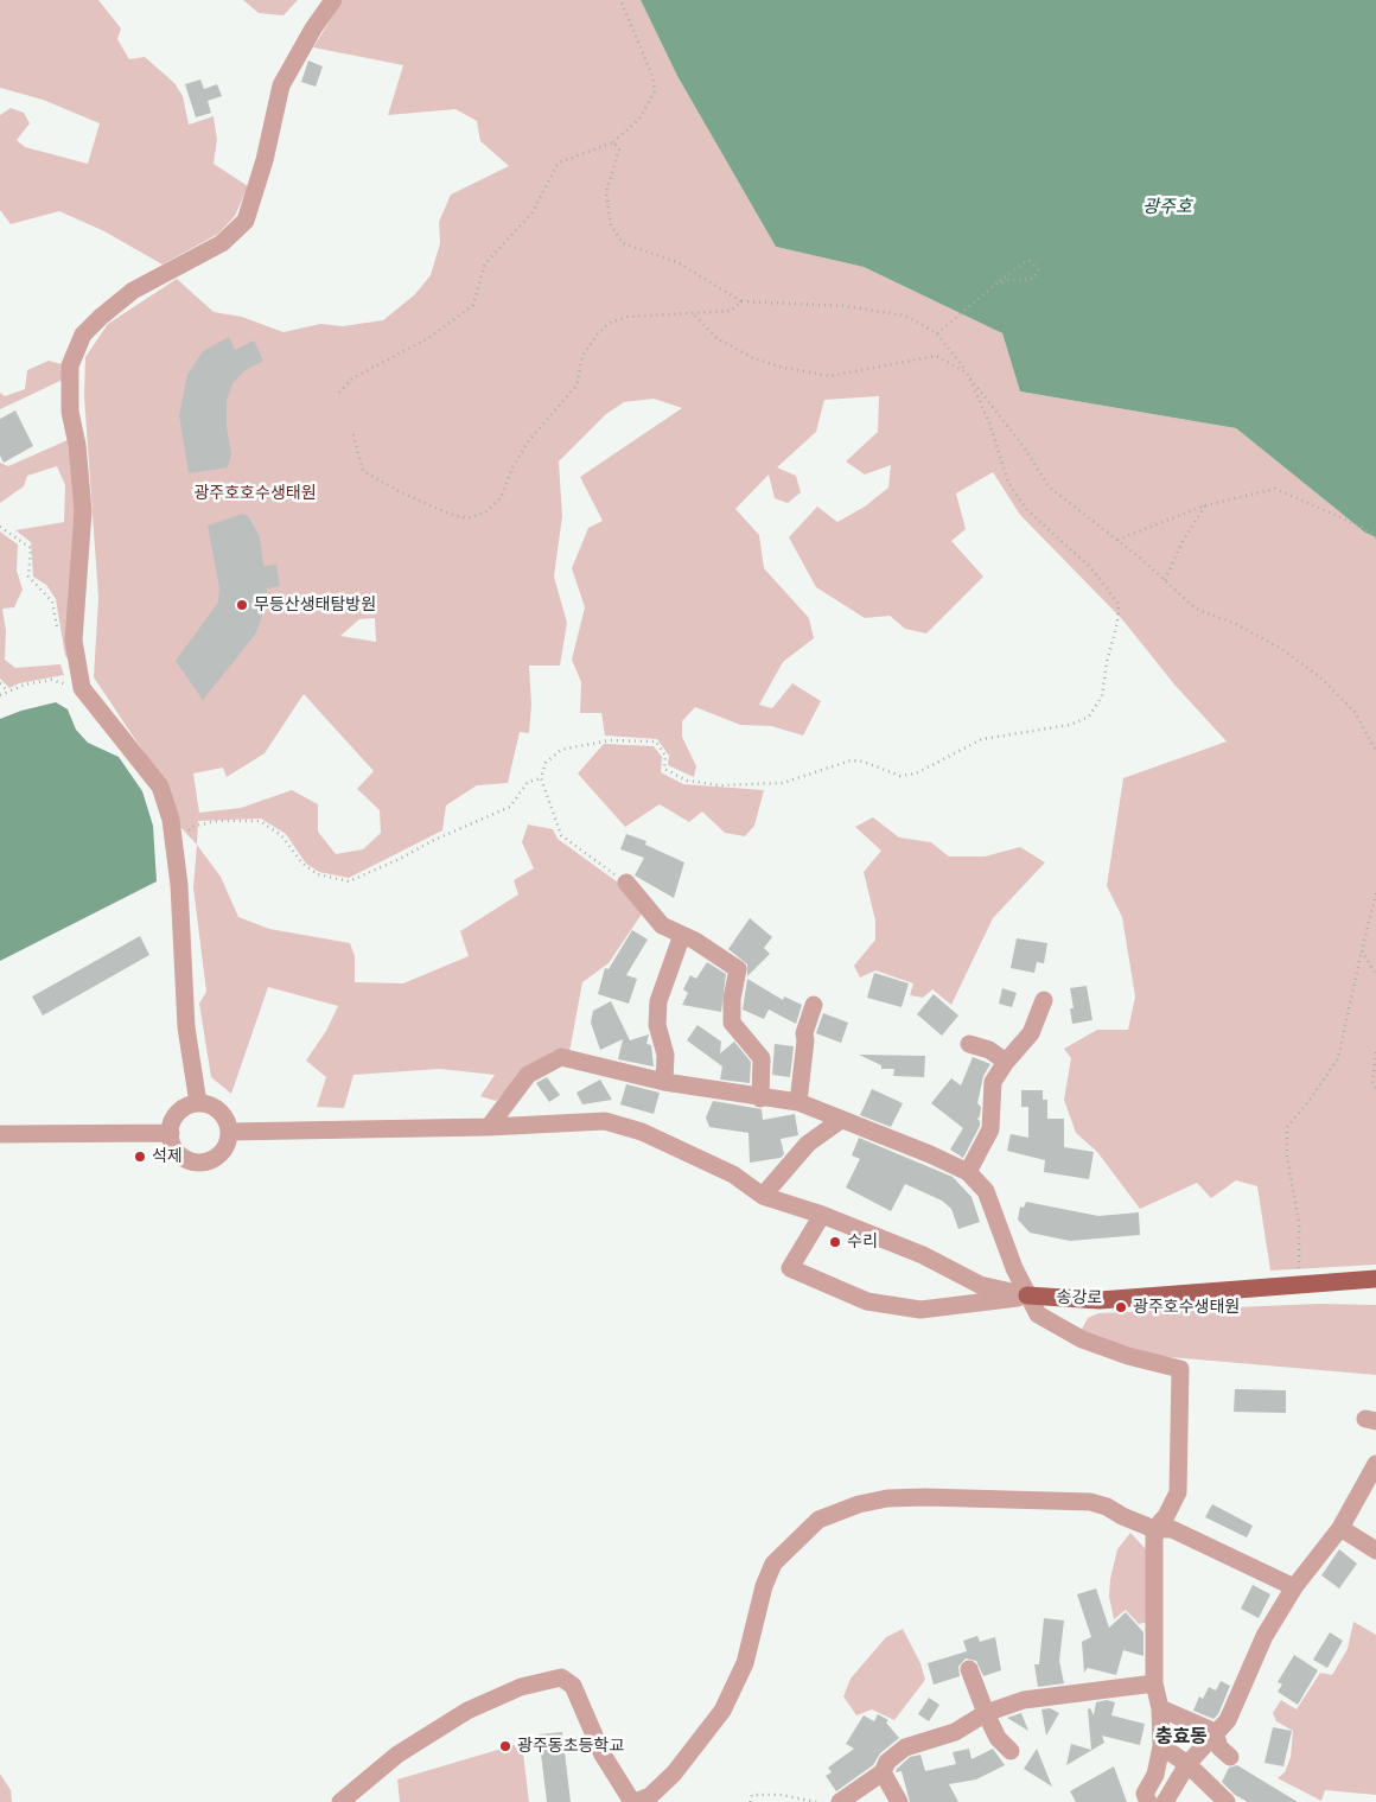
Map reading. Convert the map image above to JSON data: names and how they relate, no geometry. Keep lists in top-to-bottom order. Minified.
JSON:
{"streets":{"main road":["송강로"]},"districts":["충효동"],"water":["광주호"],"parks":["광주호호수생태원"],"places":["무등산생태탐방원","석제","수리","광주호수생태원","광주동초등학교"]}
